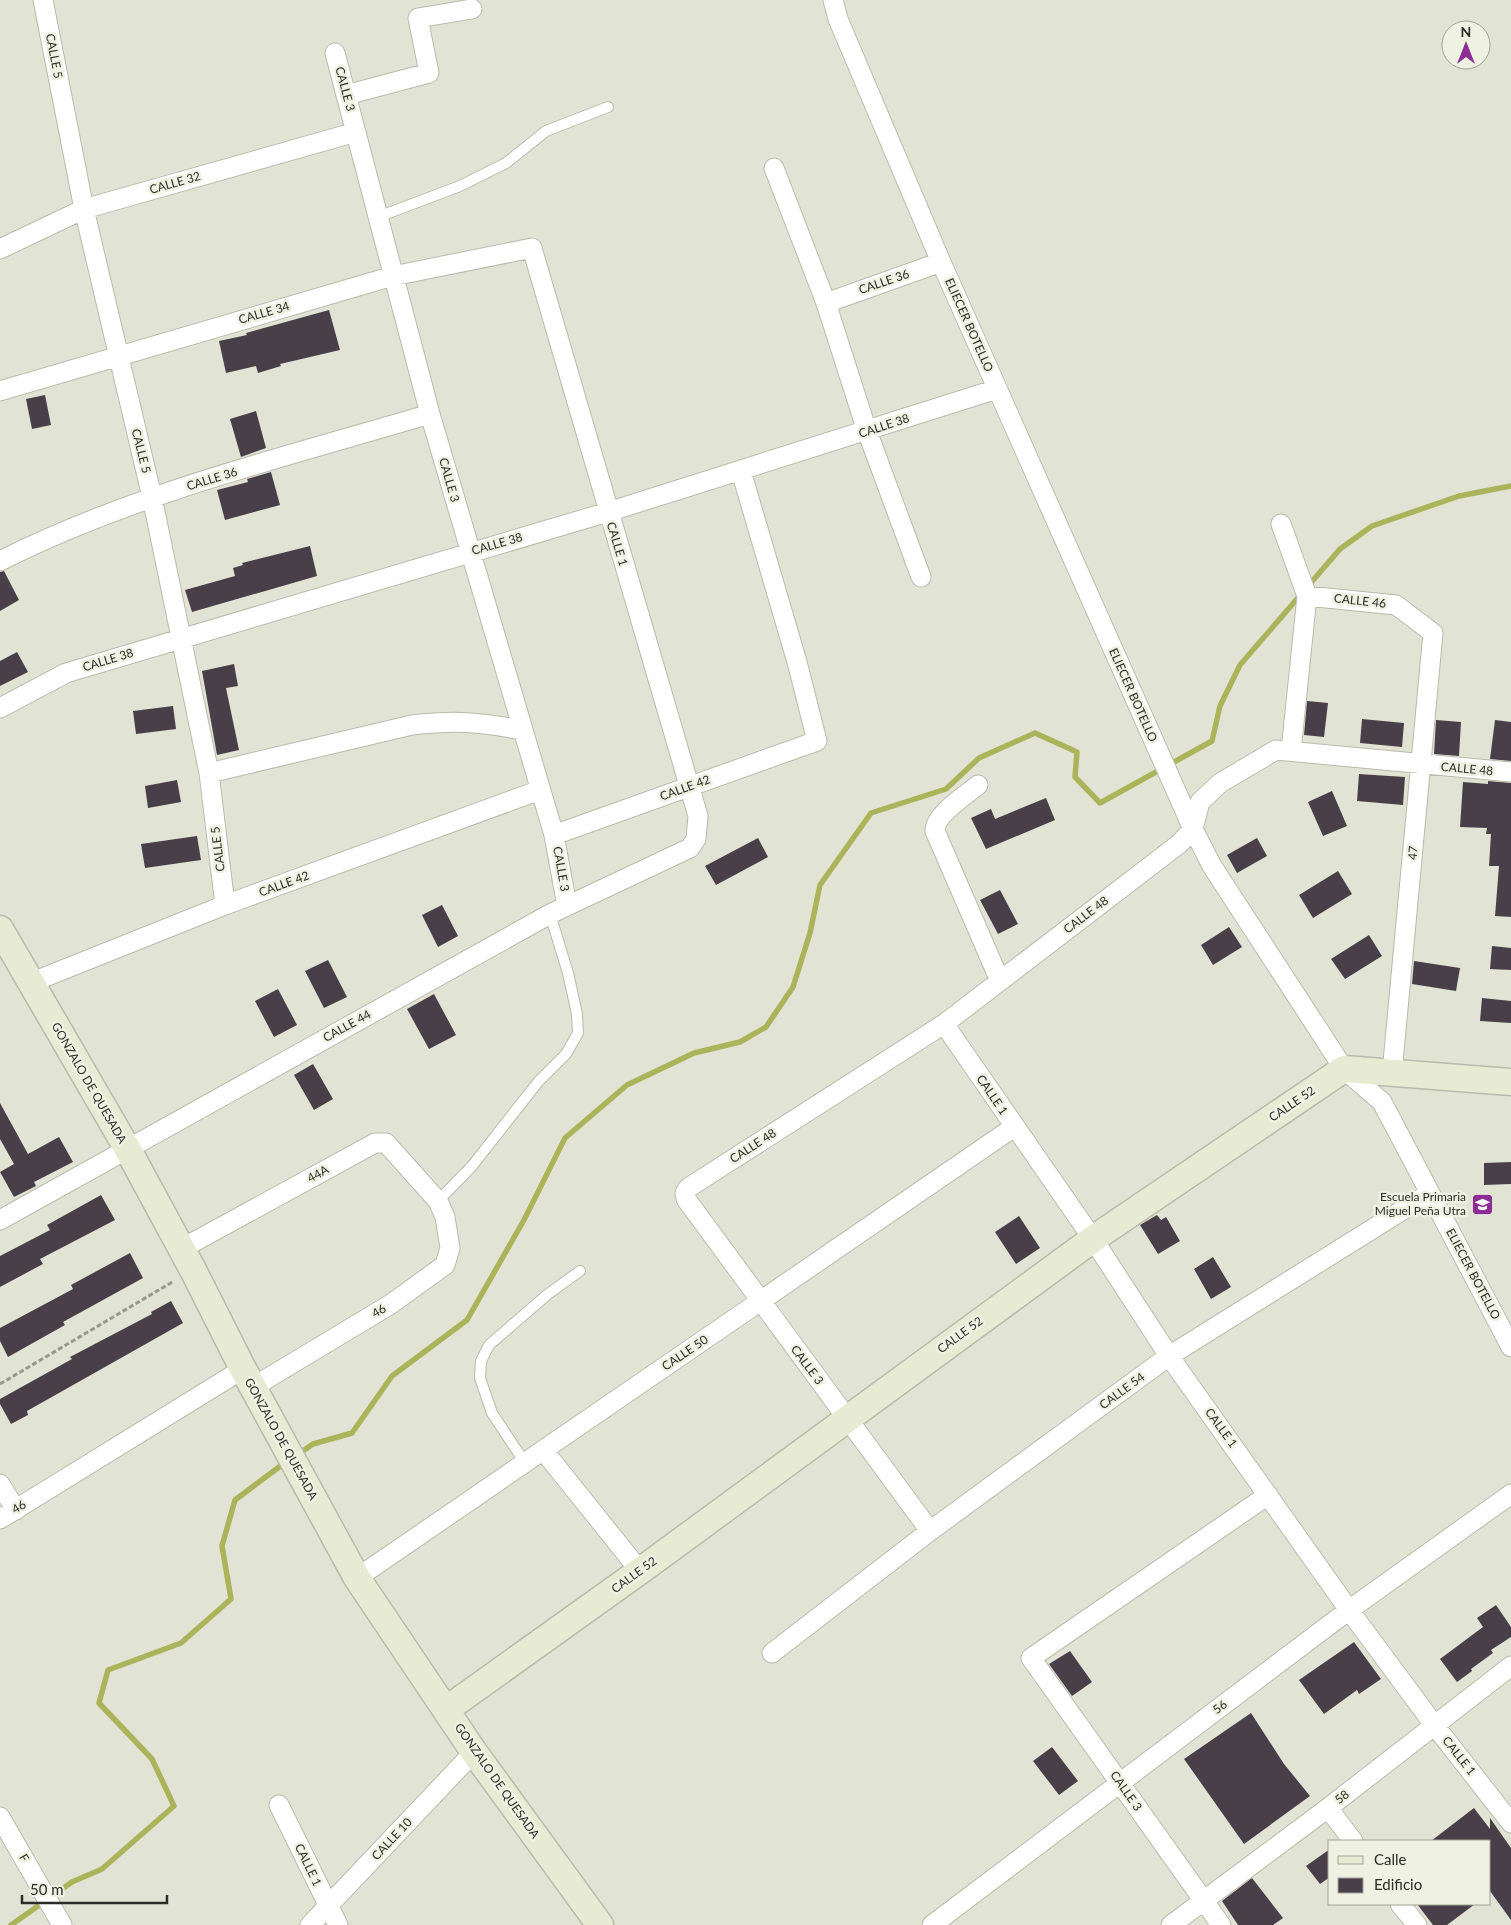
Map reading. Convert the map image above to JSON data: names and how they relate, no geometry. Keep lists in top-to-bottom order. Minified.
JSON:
{"streets":{"street":["CALLE 5","CALLE 3","CALLE 32","CALLE 36","CALLE 34","ELIECER BOTELLO","CALLE 38","CALLE 1","CALLE 46","CALLE 48","CALLE 42","47","CALLE 44","GONZALO DE QUESADA","CALLE 52","44A","46","CALLE 50","CALLE 54","56","58","CALLE 10","F"]},"crossings":[["CALLE 5","CALLE 32"],["CALLE 5","CALLE 36"],["CALLE 5","CALLE 34"],["CALLE 5","CALLE 38"],["CALLE 5","CALLE 42"],["CALLE 3","CALLE 32"],["CALLE 3","CALLE 36"],["CALLE 3","CALLE 34"],["CALLE 3","CALLE 38"],["CALLE 3","CALLE 1"],["CALLE 3","CALLE 48"],["CALLE 3","CALLE 42"],["CALLE 3","CALLE 44"],["CALLE 3","CALLE 52"],["CALLE 3","CALLE 50"],["CALLE 3","CALLE 54"],["CALLE 3","56"],["CALLE 3","58"],["CALLE 36","ELIECER BOTELLO"],["CALLE 34","CALLE 1"],["ELIECER BOTELLO","CALLE 38"],["ELIECER BOTELLO","CALLE 48"],["ELIECER BOTELLO","CALLE 52"],["ELIECER BOTELLO","CALLE 54"],["CALLE 38","CALLE 1"],["CALLE 38","CALLE 42"],["CALLE 1","CALLE 48"],["CALLE 1","CALLE 42"],["CALLE 1","CALLE 44"],["CALLE 1","CALLE 52"],["CALLE 1","CALLE 50"],["CALLE 1","CALLE 54"],["CALLE 1","56"],["CALLE 1","58"],["CALLE 1","CALLE 10"],["CALLE 46","47"],["CALLE 48","47"],["CALLE 42","GONZALO DE QUESADA"],["CALLE 44","GONZALO DE QUESADA"],["GONZALO DE QUESADA","CALLE 52"],["GONZALO DE QUESADA","44A"],["GONZALO DE QUESADA","46"],["GONZALO DE QUESADA","CALLE 50"],["GONZALO DE QUESADA","CALLE 10"],["44A","46"]],"places":{"school or university":["Escuela Primaria Miguel Peña Utra"]},"legend":["Calle","Edificio"],"scale_bar":"50 m","north":"top"}
